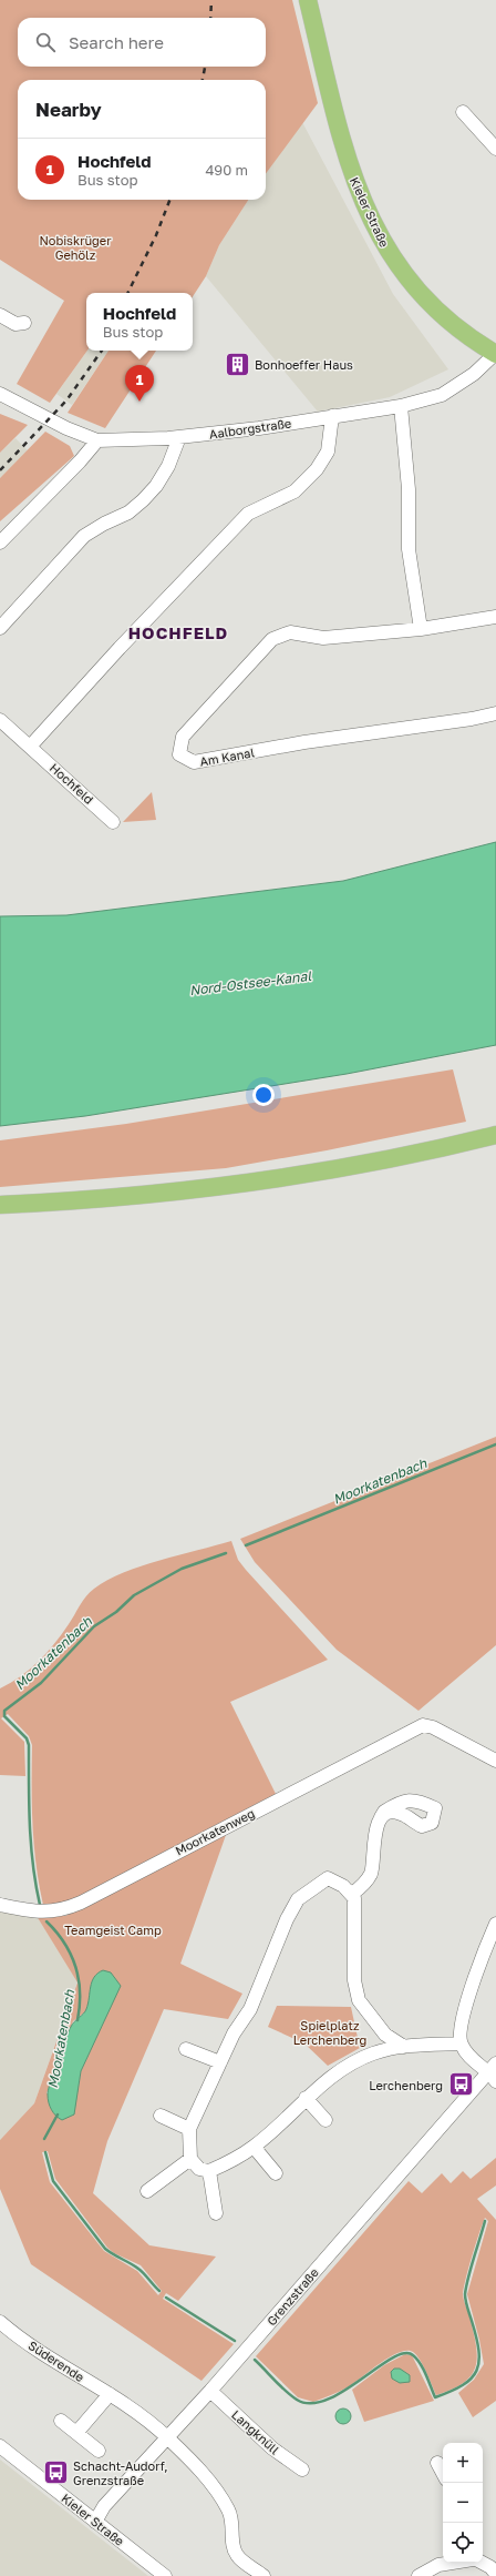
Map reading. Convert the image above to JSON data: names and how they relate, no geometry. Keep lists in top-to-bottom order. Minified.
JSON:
{"streets":{"main road":["Kieler Straße"],"street":["Aalborgstraße","Am Kanal","Hochfeld","Moorkatenweg","Grenzstraße","Süderende","Langknüll"]},"crossings":[["Kieler Straße","Aalborgstraße"],["Kieler Straße","Grenzstraße"],["Grenzstraße","Süderende"],["Grenzstraße","Langknüll"]],"districts":["HOCHFELD"],"water":["Nord-Ostsee-Kanal","Moorkatenbach"],"parks":["Nobiskrüger Gehölz","Teamgeist Camp","Spielplatz Lerchenberg"],"places":{"building":["Bonhoeffer Haus"],"bus stop":["Lerchenberg","Schacht-Audorf, Grenzstraße"]},"page":{"search":"Search here","heading":"Nearby","list":[{"mark":"1","name":"Hochfeld","note":"Bus stop","value":"490 m"}],"popup":["Hochfeld","Bus stop"],"pins":"1","map_buttons":["+","−"]}}
